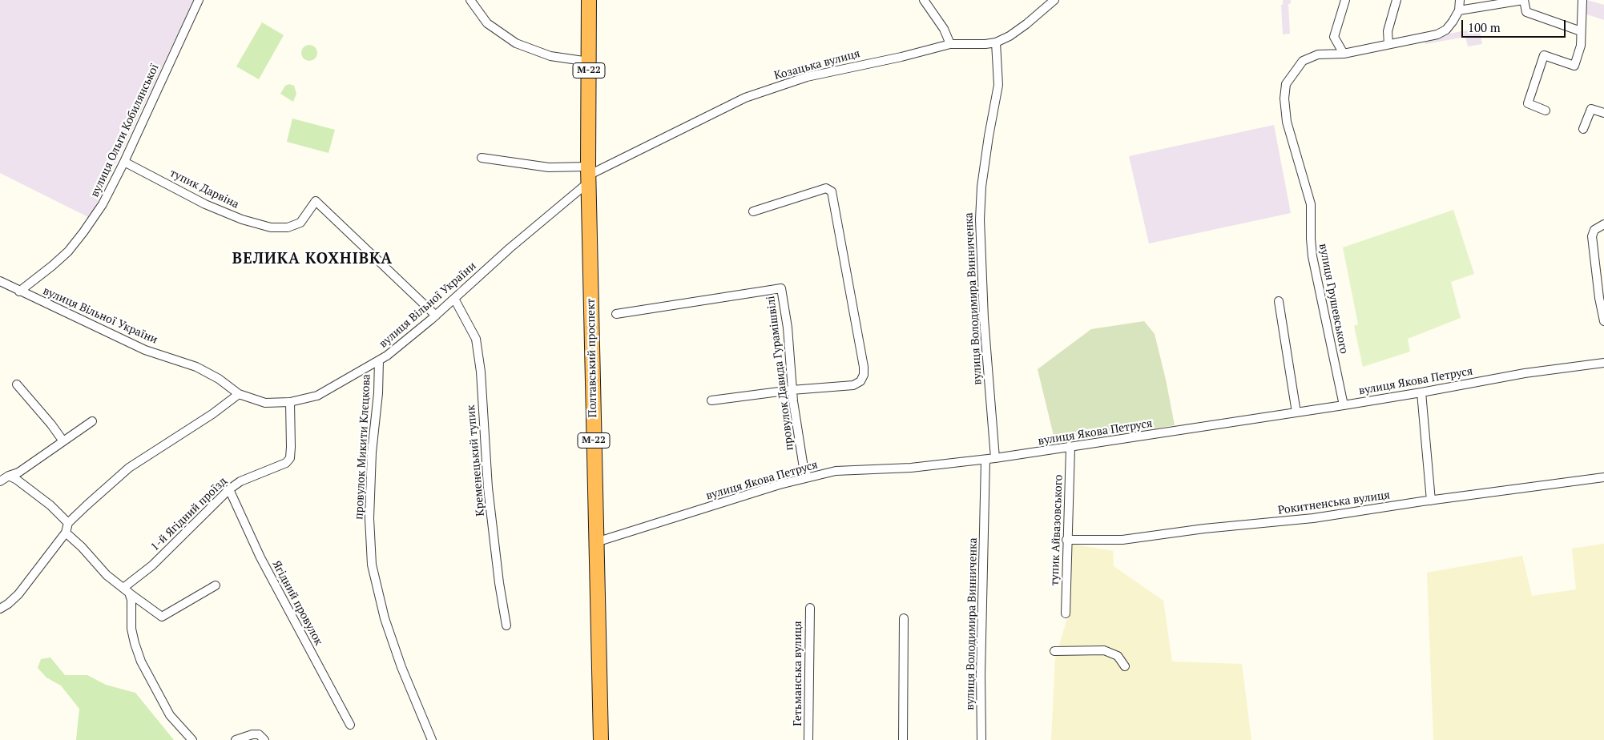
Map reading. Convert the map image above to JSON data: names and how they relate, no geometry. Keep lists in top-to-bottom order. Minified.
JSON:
{"streets":{"highway":["М-22","Полтавський проспект"],"street":["Козацька вулиця","вулиця Ольги Кобилянської","тупик Дарвіна","вулиця Володимира Винниченка","вулиця Грушевського","вулиця Вільної України","провулок Давида Гурамішвілі","вулиця Якова Петруся","провулок Микити Клєцкова","Кременецький тупик","Рокитненська вулиця","1-й Ягідний проїзд","тупик Айвазовського","Ягідний провулок","Гетьманська вулиця"]},"crossings":[["Козацька вулиця","вулиця Володимира Винниченка"],["Козацька вулиця","вулиця Вільної України"],["Козацька вулиця","Полтавський проспект"],["вулиця Ольги Кобилянської","тупик Дарвіна"],["вулиця Ольги Кобилянської","вулиця Вільної України"],["тупик Дарвіна","вулиця Вільної України"],["вулиця Володимира Винниченка","вулиця Якова Петруся"],["вулиця Грушевського","вулиця Якова Петруся"],["вулиця Вільної України","Полтавський проспект"],["вулиця Вільної України","провулок Микити Клєцкова"],["вулиця Вільної України","Кременецький тупик"],["вулиця Вільної України","1-й Ягідний проїзд"],["Полтавський проспект","вулиця Якова Петруся"],["провулок Давида Гурамішвілі","вулиця Якова Петруся"],["вулиця Якова Петруся","тупик Айвазовського"],["Рокитненська вулиця","тупик Айвазовського"],["1-й Ягідний проїзд","Ягідний провулок"]],"districts":["ВЕЛИКА КОХНІВКА"],"scale_bar":"100 m"}
